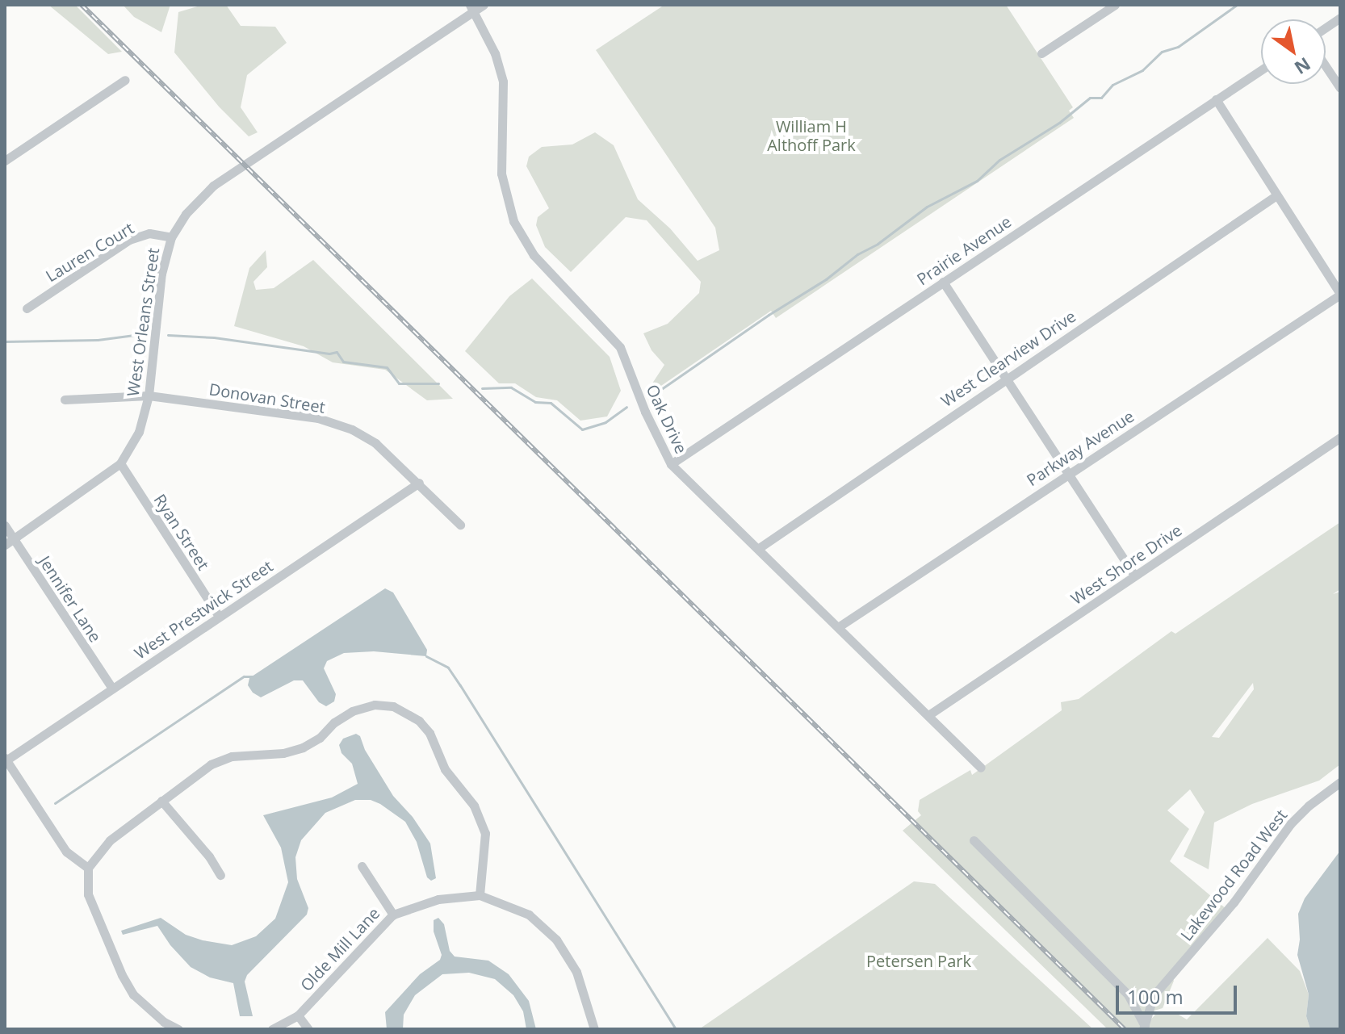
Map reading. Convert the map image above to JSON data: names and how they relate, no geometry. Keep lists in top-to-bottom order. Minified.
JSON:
{"streets":{"street":["Prairie Avenue","Lauren Court","West Orleans Street","West Clearview Drive","Donovan Street","Oak Drive","Parkway Avenue","Ryan Street","West Shore Drive","Jennifer Lane","West Prestwick Street","Lakewood Road West","Olde Mill Lane"]},"crossings":[["Prairie Avenue","Oak Drive"],["Lauren Court","West Orleans Street"],["West Orleans Street","Donovan Street"],["West Orleans Street","Oak Drive"],["West Orleans Street","Ryan Street"],["West Orleans Street","Jennifer Lane"],["West Clearview Drive","Oak Drive"],["Donovan Street","West Prestwick Street"],["Oak Drive","Parkway Avenue"],["Oak Drive","West Shore Drive"],["Ryan Street","West Prestwick Street"],["Jennifer Lane","West Prestwick Street"]],"parks":["William H Althoff Park","Petersen Park"],"scale_bar":"100 m","north":"bottom right"}
